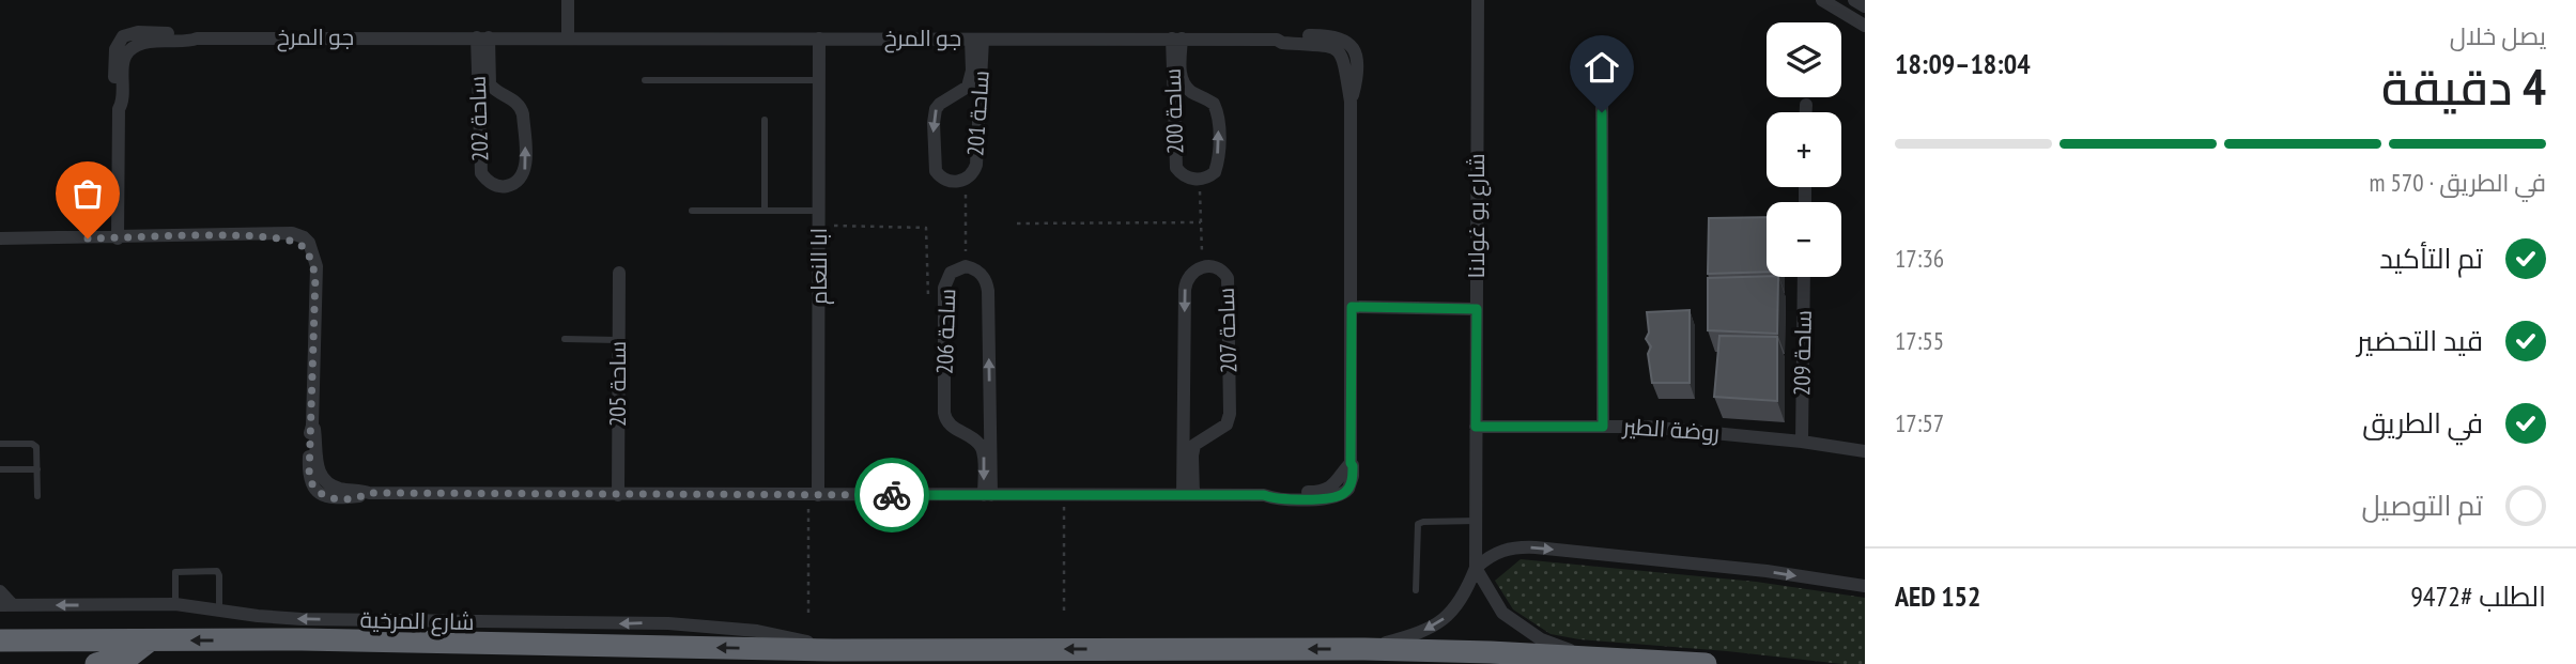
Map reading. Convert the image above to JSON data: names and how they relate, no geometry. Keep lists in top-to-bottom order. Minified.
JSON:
{"streets":{"highway":["شارع المرخية"],"street":["جو المرخ","ساحة 200","ساحة 201","ساحة 202","شارع بو غولانا","ابا النعام","ساحة 207","ساحة 206","ساحة 209","ساحة 205","روضة الطير"]},"crossings":[["جو المرخ","ساحة 200"],["جو المرخ","ساحة 201"],["جو المرخ","ساحة 202"],["جو المرخ","ابا النعام"],["جو المرخ","ساحة 207"],["جو المرخ","ساحة 206"],["جو المرخ","ساحة 205"],["شارع بو غولانا","روضة الطير"],["شارع بو غولانا","شارع المرخية"],["ساحة 209","روضة الطير"]],"one_way":["شارع المرخية"],"page":{"heading":["4 دقيقة","يصل خلال","18:04–18:09"],"panel":["الطلب #9472","AED 152"],"map_buttons":["+","−"],"bar":"في الطريق · 570 m","list":[["تم التأكيد","17:36"],["قيد التحضير","17:55"],["في الطريق","17:57"],"تم التوصيل"]}}
